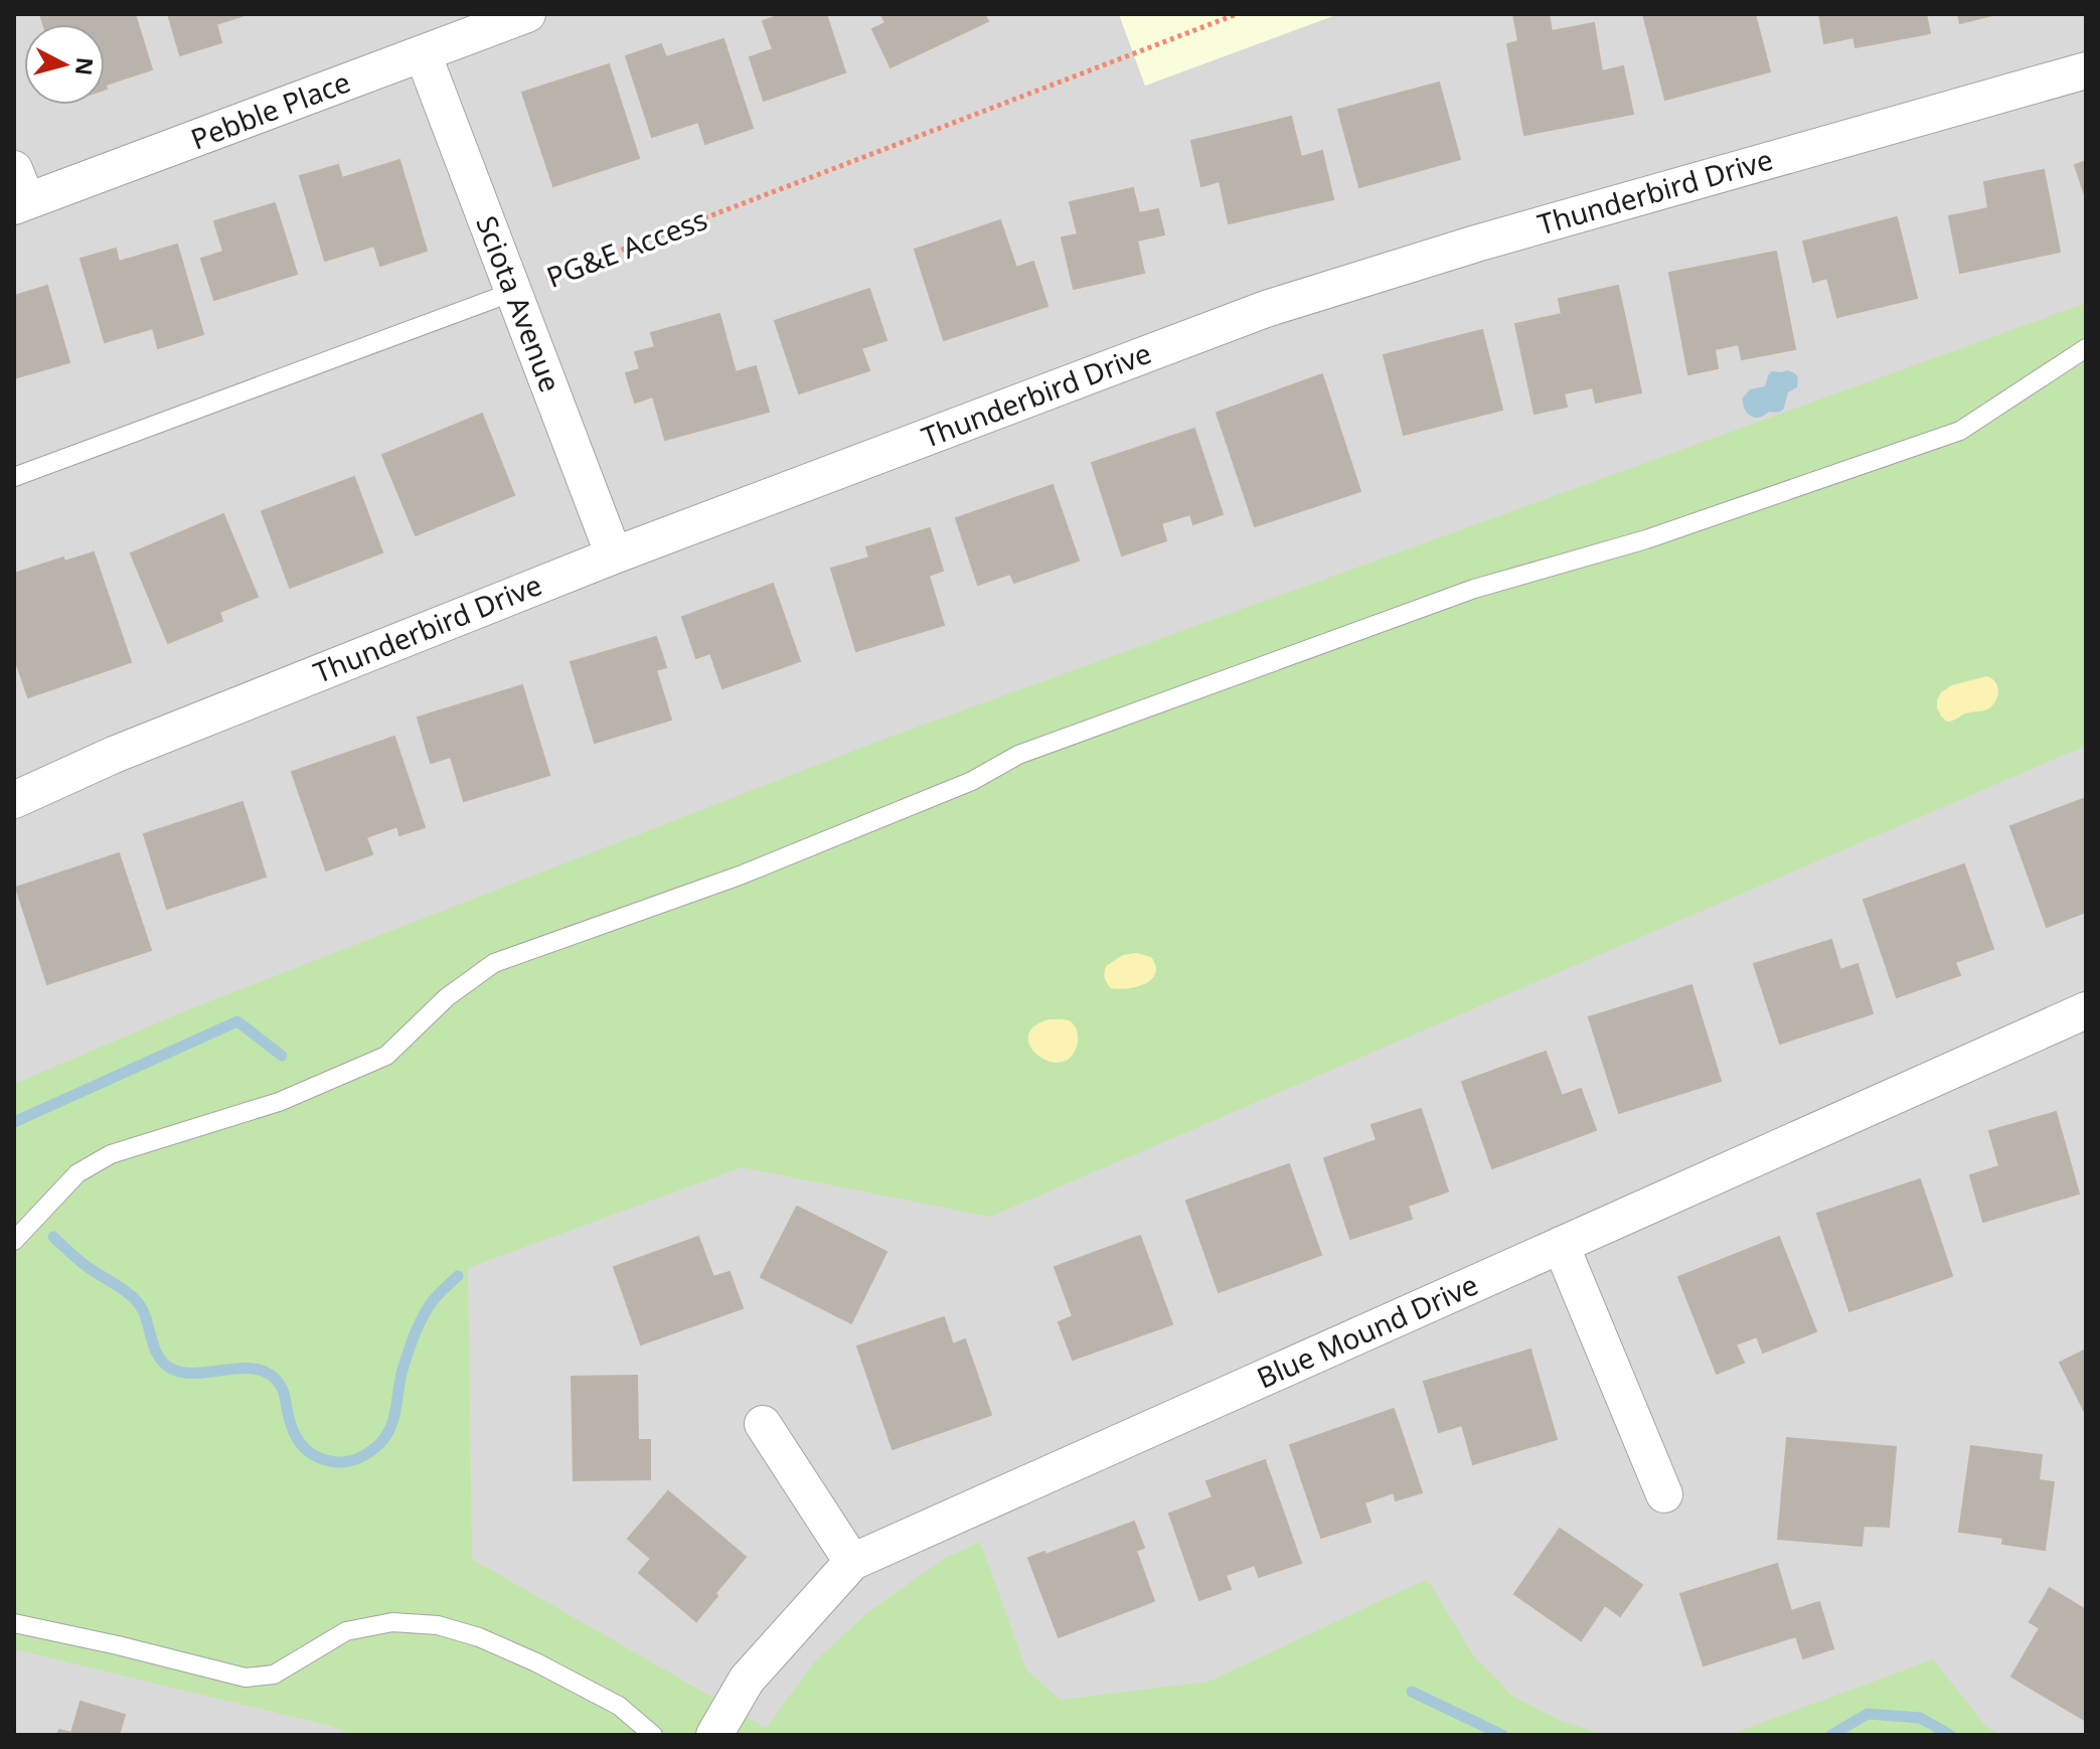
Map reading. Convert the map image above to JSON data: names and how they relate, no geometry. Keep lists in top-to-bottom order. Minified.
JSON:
{"streets":{"street":["Pebble Place","Thunderbird Drive","Sciota Avenue","Blue Mound Drive"],"lane":["PG&E Access"]},"crossings":[["Pebble Place","Sciota Avenue"],["Thunderbird Drive","Sciota Avenue"],["PG&E Access","Sciota Avenue"]],"north":"right"}
